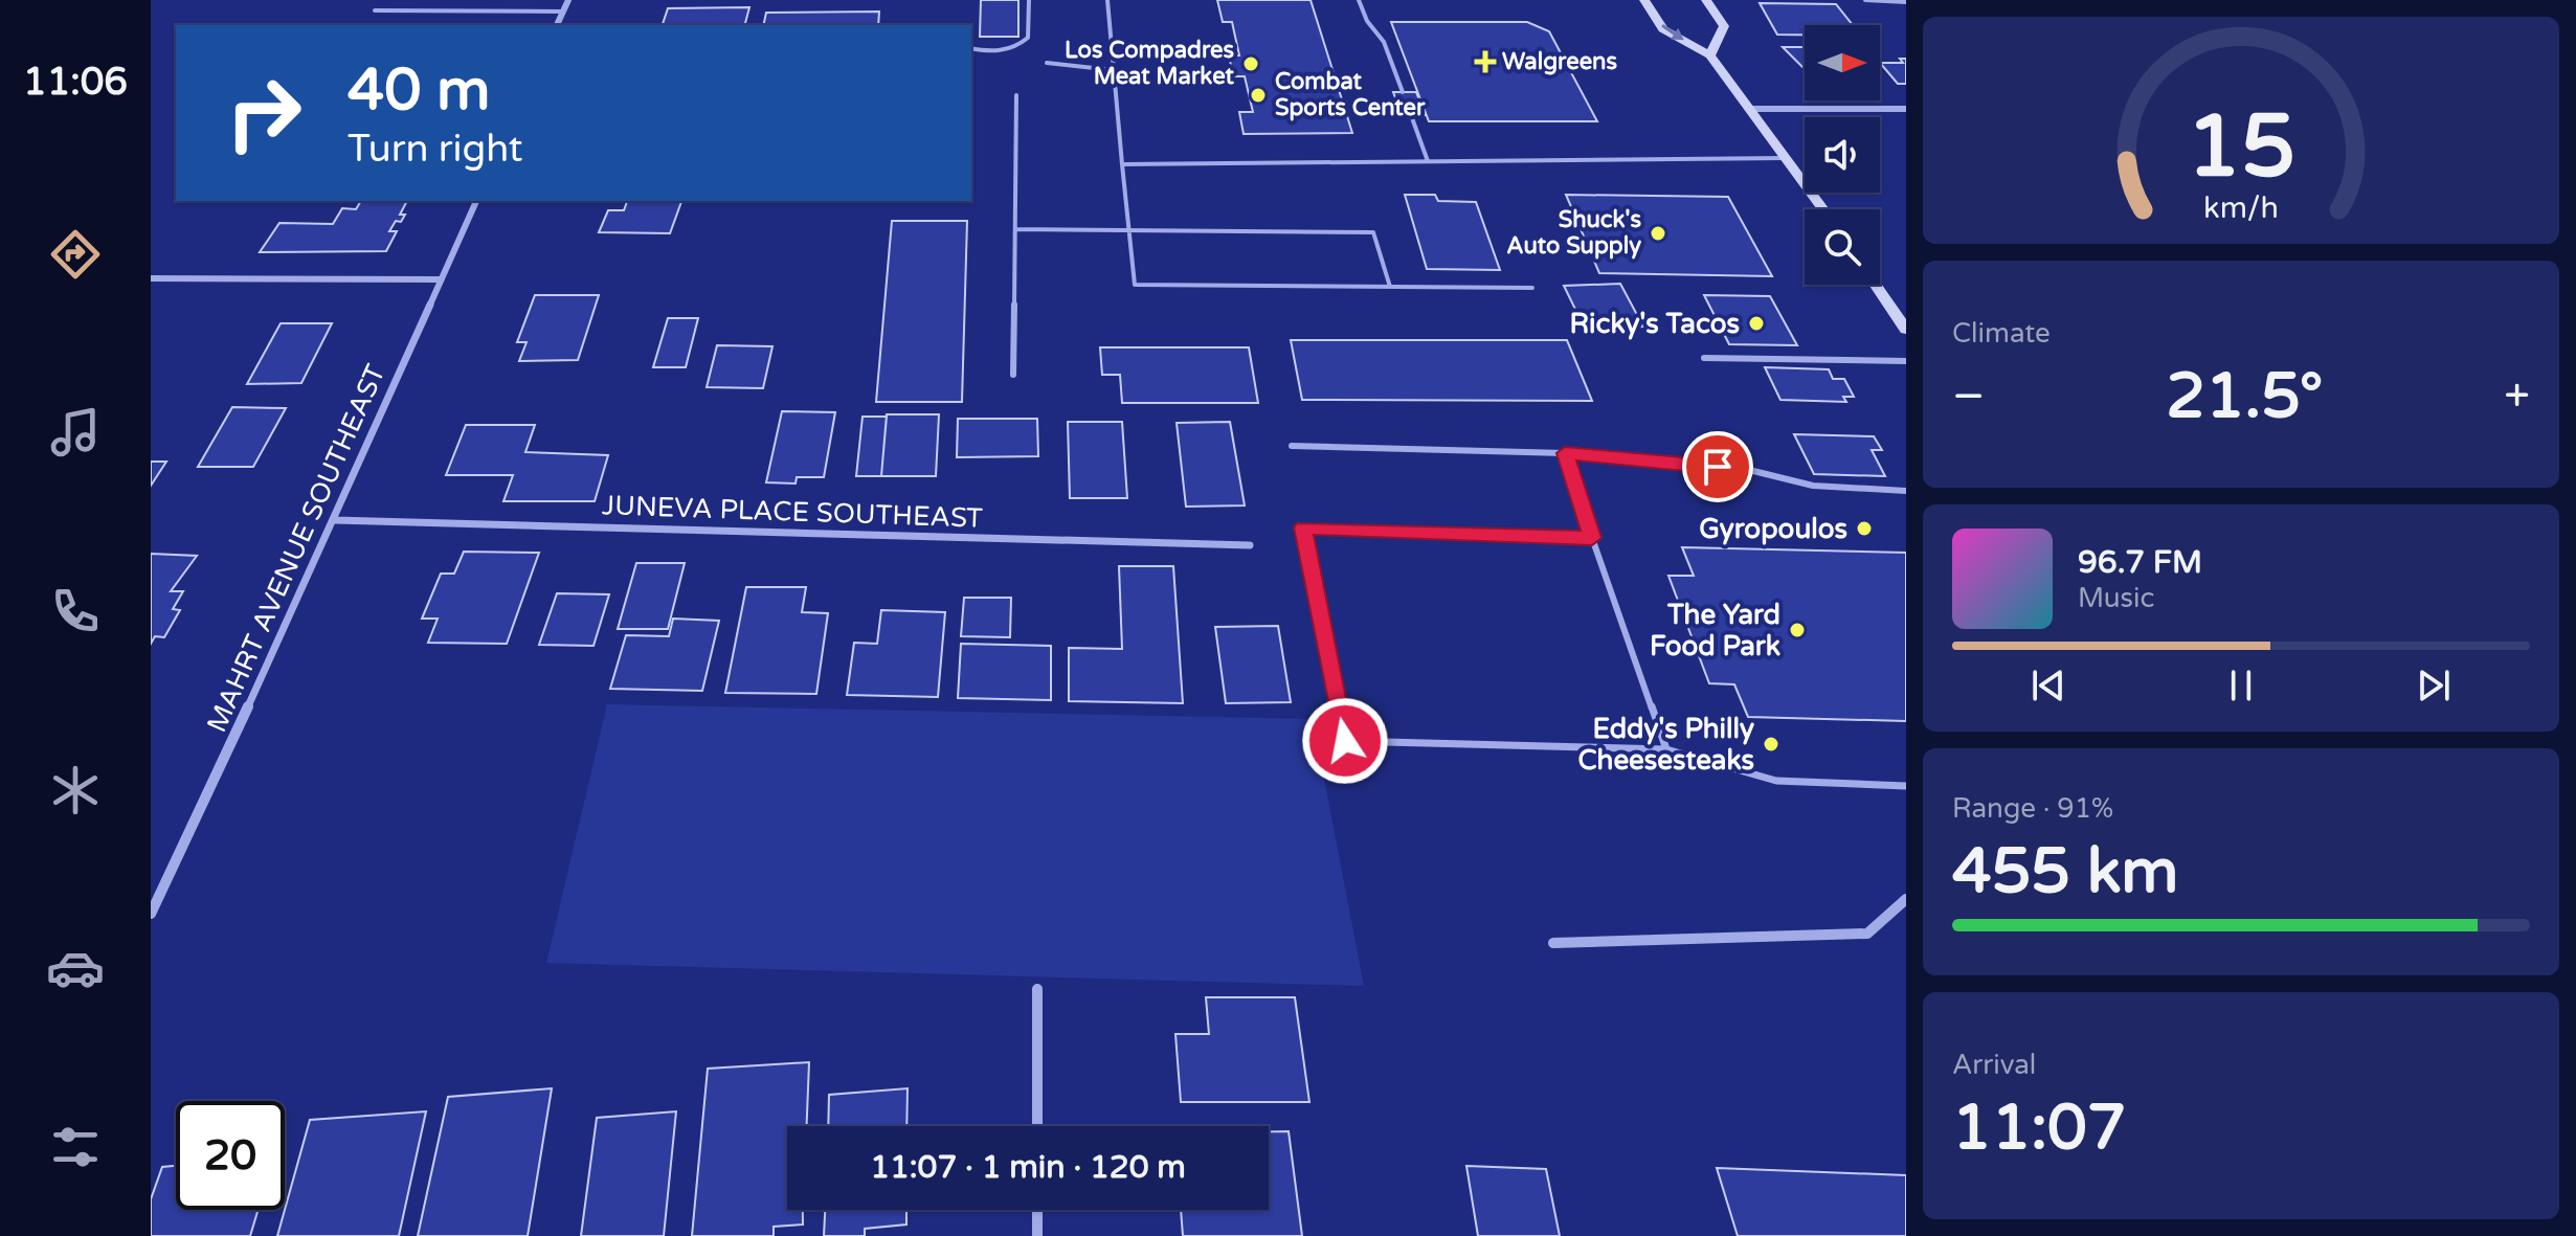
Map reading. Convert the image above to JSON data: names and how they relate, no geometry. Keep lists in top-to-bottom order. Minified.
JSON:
{"streets":{"street":["JUNEVA PLACE SOUTHEAST","MAHRT AVENUE SOUTHEAST"]},"crossings":[["JUNEVA PLACE SOUTHEAST","MAHRT AVENUE SOUTHEAST"]],"places":{"health":["Walgreens"],"other":["Los Compadres Meat Market","Combat Sports Center","Shuck's Auto Supply","Ricky's Tacos","Gyropoulos","The Yard Food Park","Eddy's Philly Cheesesteaks"]},"north":"right","page":{"tabs":"11:06","turn":["40 m","Turn right"],"tile":["Climate",["Range · 91%","455 km"],["Arrival","11:07"]],"heat":["−","21.5°","+"],"song":["96.7 FM","Music"],"limit":"20","trip":"11:07 · 1 min · 120 m","gauge":["15","km/h"]}}
